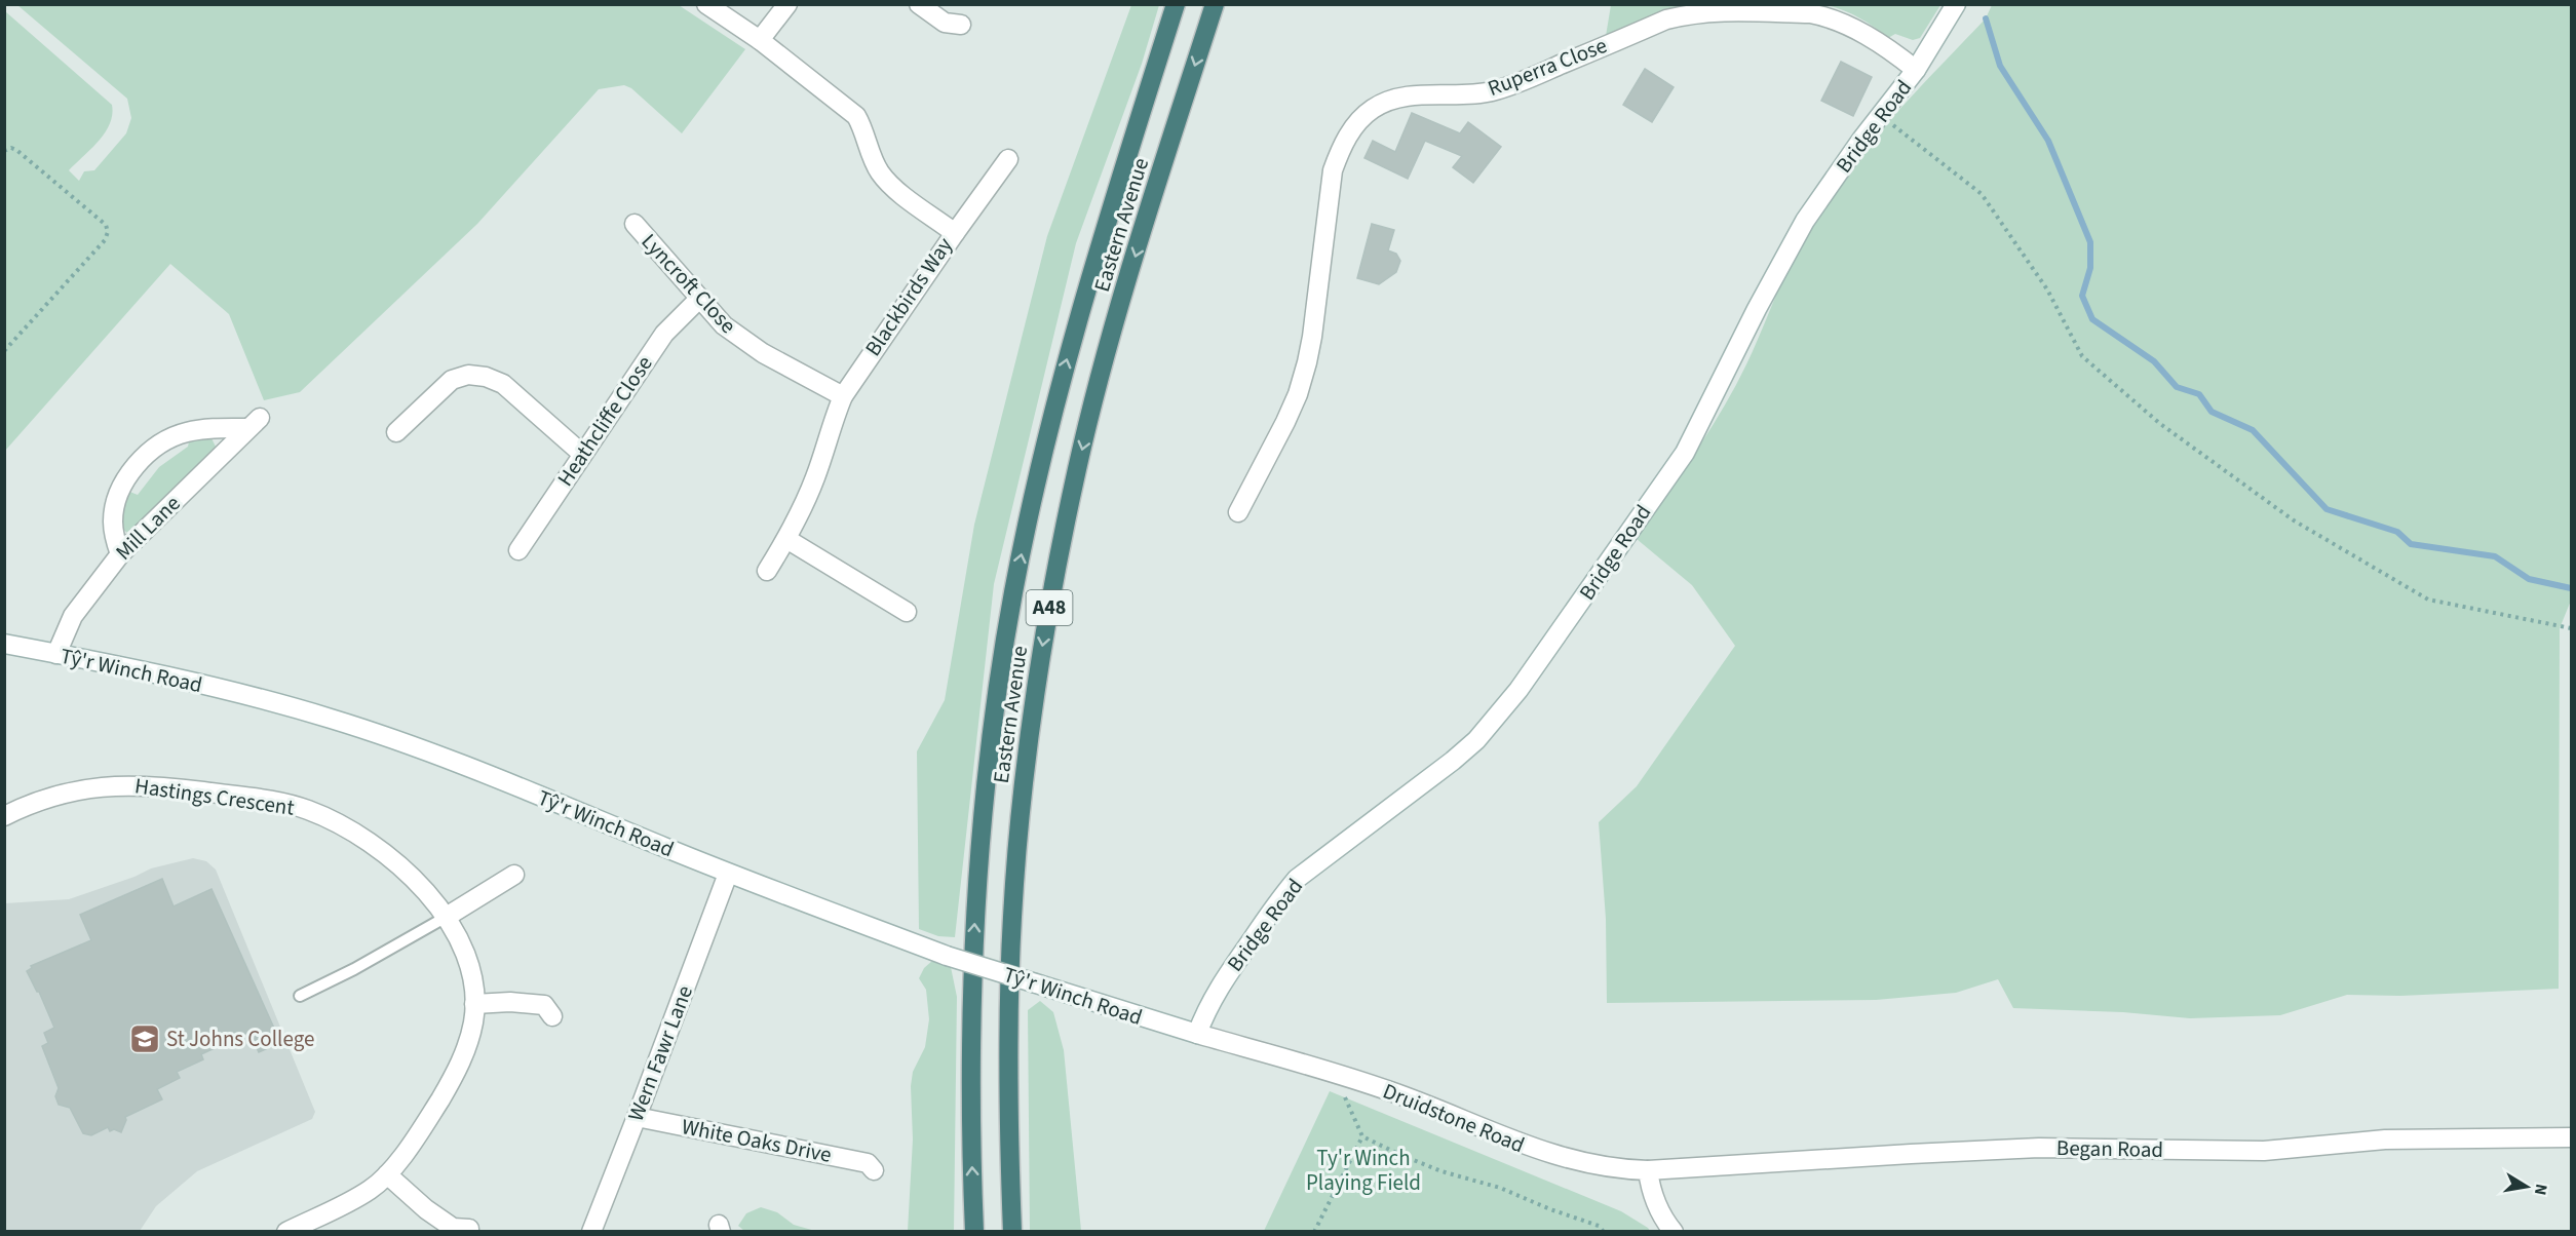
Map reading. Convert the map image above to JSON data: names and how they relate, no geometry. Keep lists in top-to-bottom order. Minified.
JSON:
{"streets":{"highway":["Eastern Avenue","A48"],"street":["Ruperra Close","Bridge Road","Lyncroft Close","Blackbirds Way","Heathcliffe Close","Mill Lane","Tŷ'r Winch Road","Hastings Crescent","Wern Fawr Lane","Druidstone Road","White Oaks Drive","Began Road"]},"crossings":[["Ruperra Close","Bridge Road"],["Bridge Road","Tŷ'r Winch Road"],["Bridge Road","Druidstone Road"],["Lyncroft Close","Blackbirds Way"],["Lyncroft Close","Heathcliffe Close"],["Mill Lane","Tŷ'r Winch Road"],["Tŷ'r Winch Road","Wern Fawr Lane"],["Tŷ'r Winch Road","Druidstone Road"],["Wern Fawr Lane","White Oaks Drive"],["Druidstone Road","Began Road"]],"parks":["Ty'r Winch Playing Field"],"places":{"school or university":["St Johns College"]},"north":"right"}
